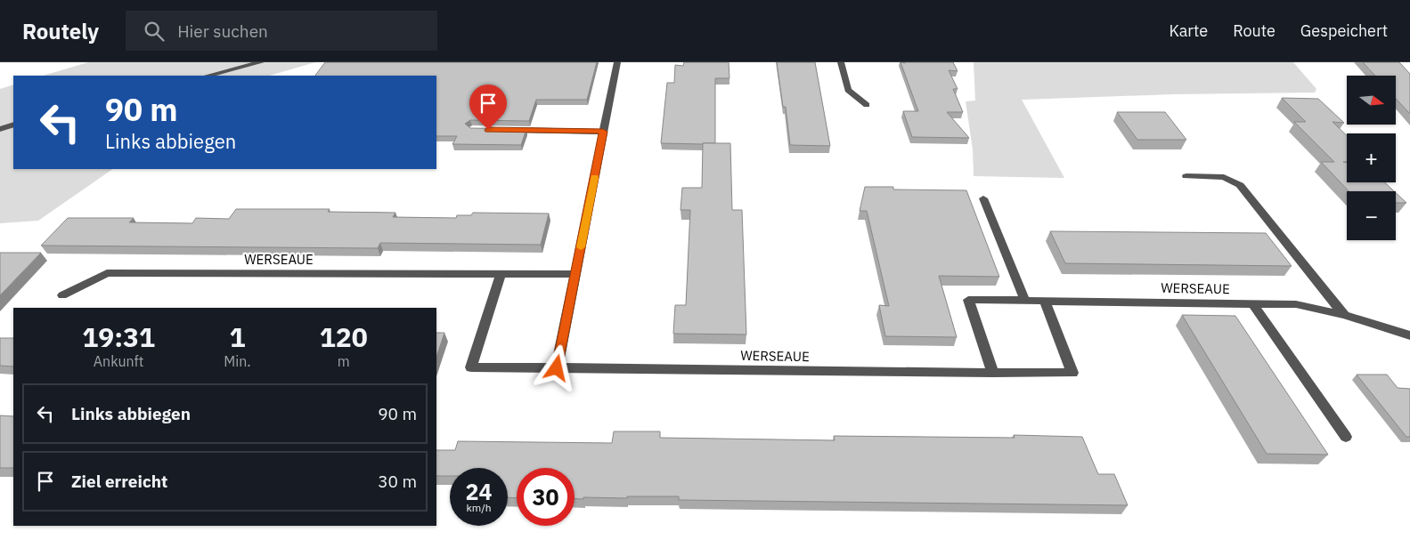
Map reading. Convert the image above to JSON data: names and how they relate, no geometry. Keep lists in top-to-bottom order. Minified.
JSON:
{"streets":{"street":["WERSEAUE"]},"north":"right","page":{"header":"Routely","search":"Hier suchen","nav":["Karte","Route","Gespeichert"],"map_buttons":["+","−"],"turn":["90 m","Links abbiegen"],"eta":["19:31","Ankunft","1","Min.","120","m"],"list":[{"name":"Links abbiegen","value":"90 m"},{"name":"Ziel erreicht","value":"30 m"}],"speed":"24 km/h","limit":"30"}}
